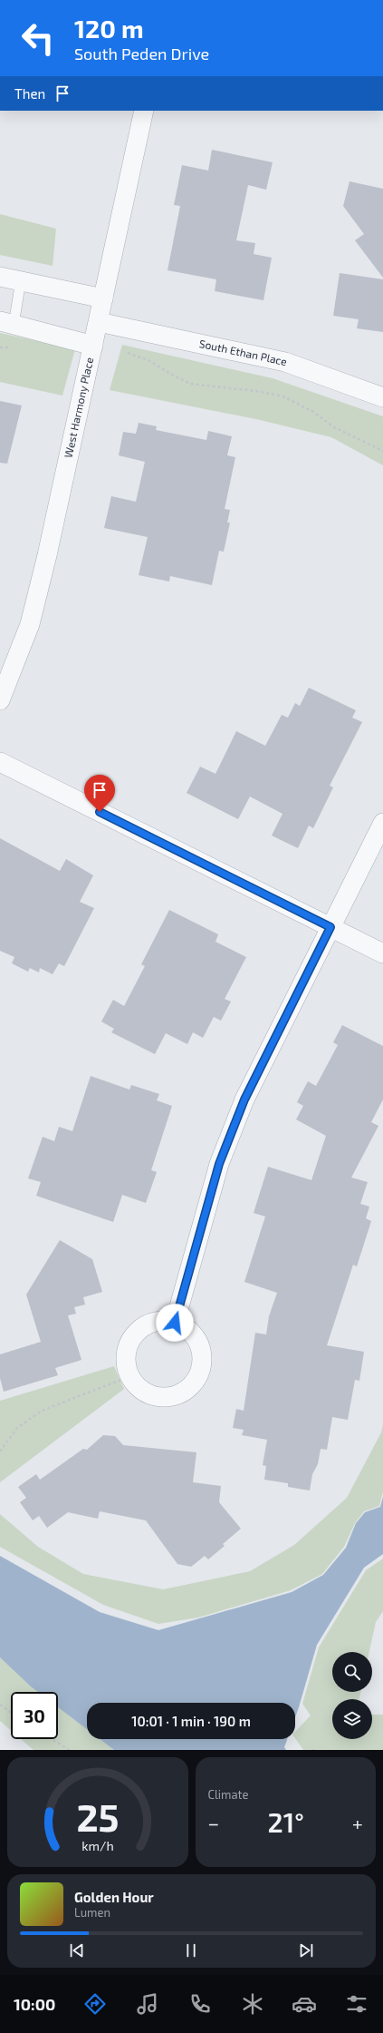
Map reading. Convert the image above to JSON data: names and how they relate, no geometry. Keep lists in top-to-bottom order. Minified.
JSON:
{"streets":{"street":["South Ethan Place","West Harmony Place"]},"crossings":[["South Ethan Place","West Harmony Place"]],"page":{"turn":["120 m","South Peden Drive"],"then":"Then","limit":"30","trip":"10:01 · 1 min · 190 m","tile":"Climate","heat":["−","21°","+"],"song":["Golden Hour","Lumen"],"tabs":"10:00","gauge":["25","km/h"]}}
